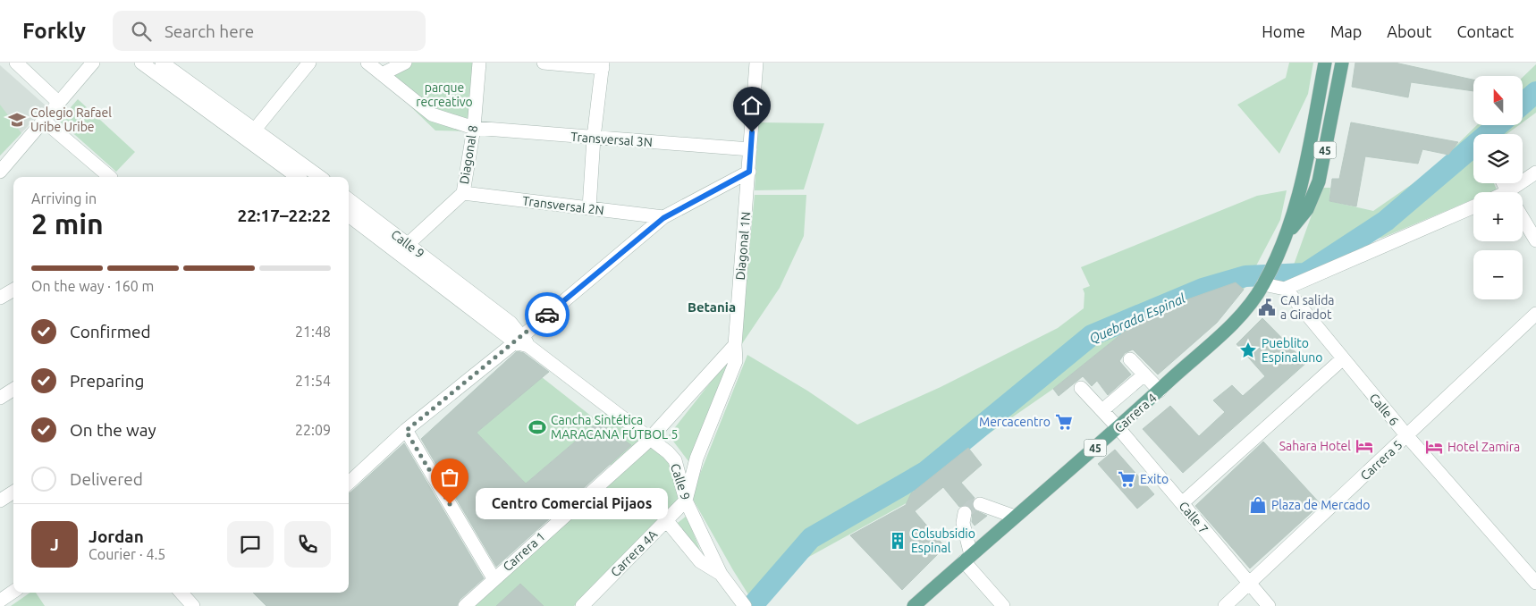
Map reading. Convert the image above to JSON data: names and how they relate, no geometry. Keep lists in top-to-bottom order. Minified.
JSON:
{"streets":{"main road":["45","Carrera 4"],"street":["Transversal 3N","Diagonal 8","Transversal 2N","Calle 9","Diagonal 1N","Calle 6","Carrera 5","Calle 7","Carrera 1","Carrera 4A"]},"crossings":[["Transversal 3N","Diagonal 8"],["Transversal 3N","Diagonal 1N"],["45","Carrera 4"],["Diagonal 8","Transversal 2N"],["Calle 9","Diagonal 1N"],["Calle 9","Carrera 1"],["Calle 9","Carrera 4A"],["Diagonal 1N","Carrera 1"],["Diagonal 1N","Carrera 4A"],["Calle 6","Carrera 5"],["Carrera 4","Calle 7"],["Carrera 5","Calle 7"]],"districts":["Betania"],"water":["Quebrada Espinal"],"parks":["parque recreativo"],"places":{"school or university":["Colegio Rafael Uribe Uribe"],"public building":["CAI salida a Giradot"],"place":["Pueblito Espinaluno"],"supermarket":["Mercacentro","Exito"],"sports":["Cancha Sintética MARACANA FÚTBOL 5"],"hotel":["Sahara Hotel","Hotel Zamira"],"other":["Centro Comercial Pijaos"],"shop":["Plaza de Mercado"],"building":["Colsubsidio Espinal"]},"north":"top","page":{"header":"Forkly","search":"Search here","nav":["Home","Map","About","Contact"],"map_buttons":["+","−"],"heading":["2 min","Arriving in","22:17–22:22"],"panel":["Jordan","Courier · 4.5"],"bar":"On the way · 160 m","list":[["Confirmed","21:48"],["Preparing","21:54"],["On the way","22:09"],"Delivered"],"bubble":"Centro Comercial Pijaos","round":"J"}}
